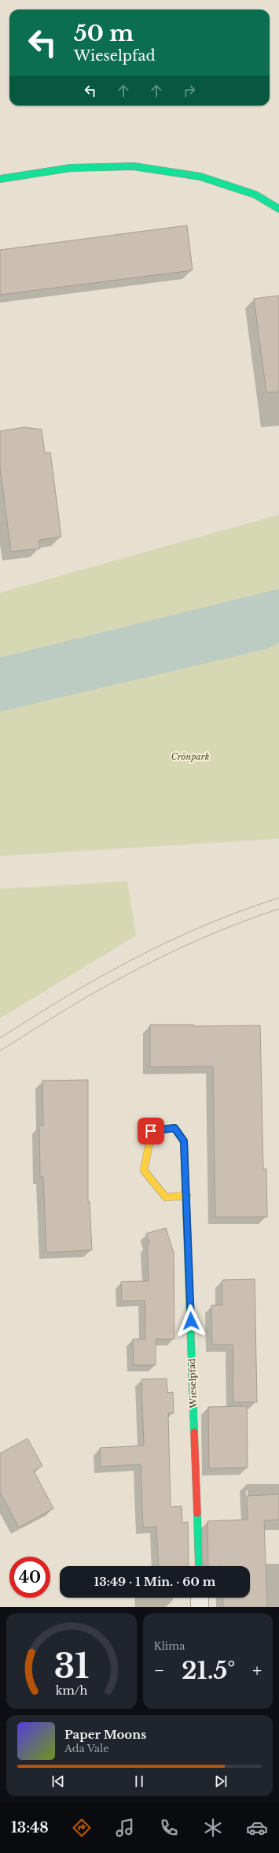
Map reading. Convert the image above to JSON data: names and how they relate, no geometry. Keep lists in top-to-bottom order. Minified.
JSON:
{"streets":{"street":["Wieselpfad"]},"parks":["Crönpark"],"page":{"turn":["50 m","Wieselpfad"],"limit":"40","trip":"13:49 · 1 Min. · 60 m","tile":"Klima","heat":["−","21.5°","+"],"song":["Paper Moons","Ada Vale"],"tabs":"13:48","gauge":["31","km/h"]}}
